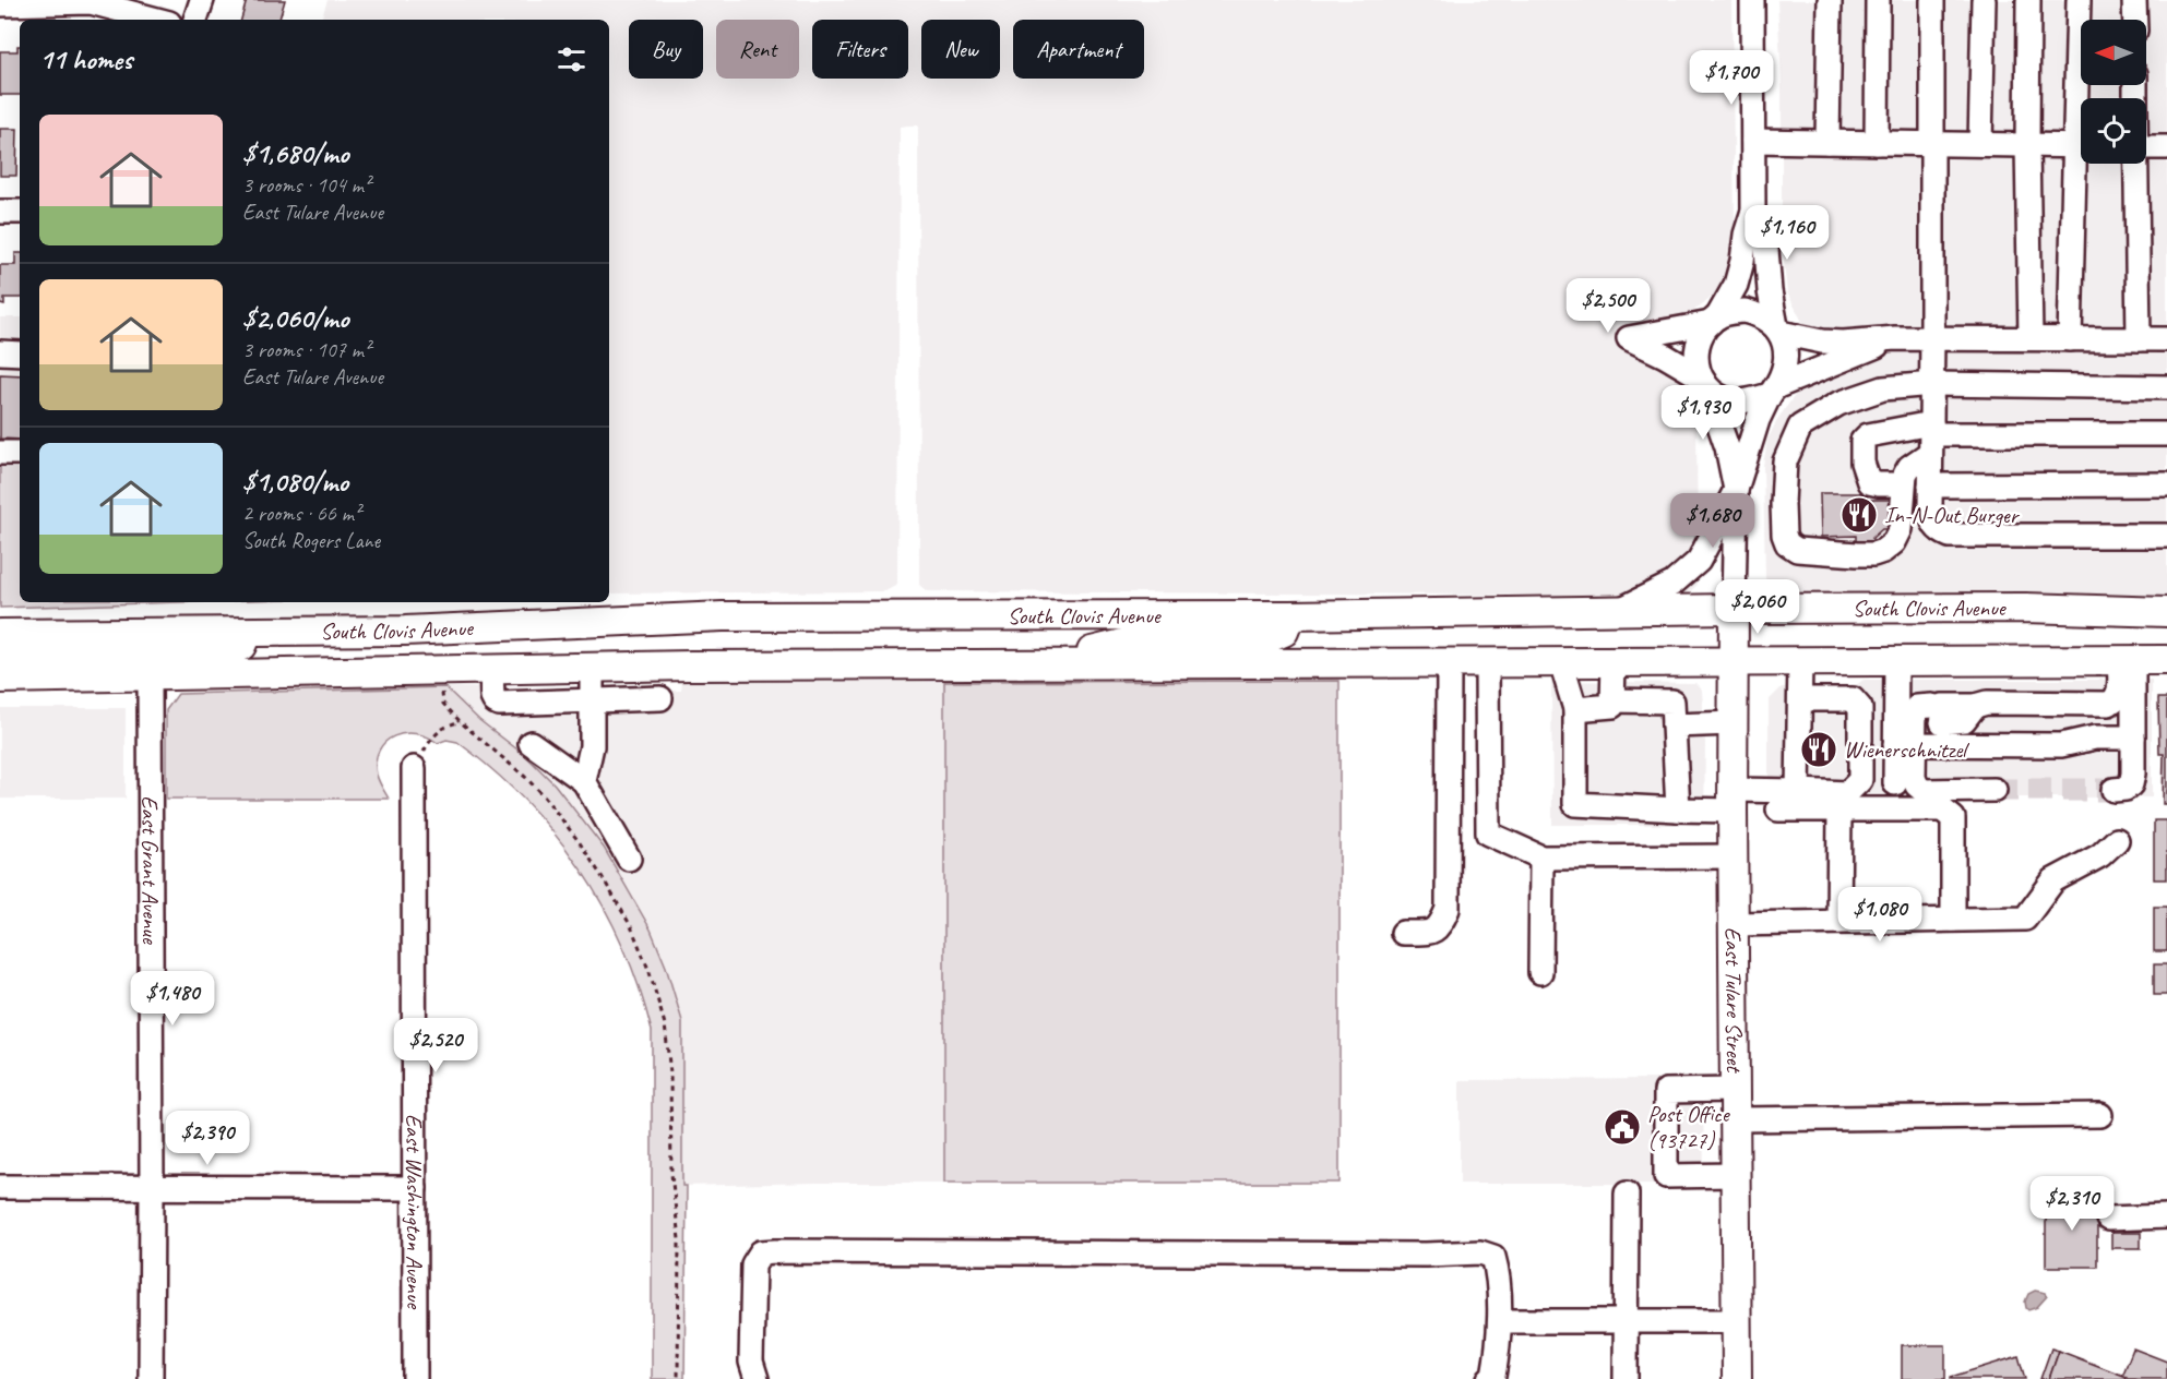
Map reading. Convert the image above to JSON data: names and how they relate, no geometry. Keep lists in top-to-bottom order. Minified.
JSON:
{"streets":{"main road":["South Clovis Avenue","East Tulare Street"],"street":["East Grant Avenue","East Washington Avenue"]},"crossings":[["South Clovis Avenue","East Grant Avenue"],["South Clovis Avenue","East Tulare Street"]],"places":{"restaurant":["In-N-Out Burger","Wienerschnitzel"],"public building":["Post Office (93727)"]},"north":"left","page":{"chip":["Buy","Rent","Filters","New","Apartment"],"heading":"11 homes","price":["$1,700","$1,160","$2,500","$1,930","$1,680","$2,060","$1,080","$1,480","$2,520","$2,390","$2,310"],"list":[{"name":"$1,680/mo","note":"3 rooms · 104 m² · East Tulare Avenue"},{"name":"$2,060/mo","note":"3 rooms · 107 m² · East Tulare Avenue"},{"name":"$1,080/mo","note":"2 rooms · 66 m² · South Rogers Lane"}]}}
